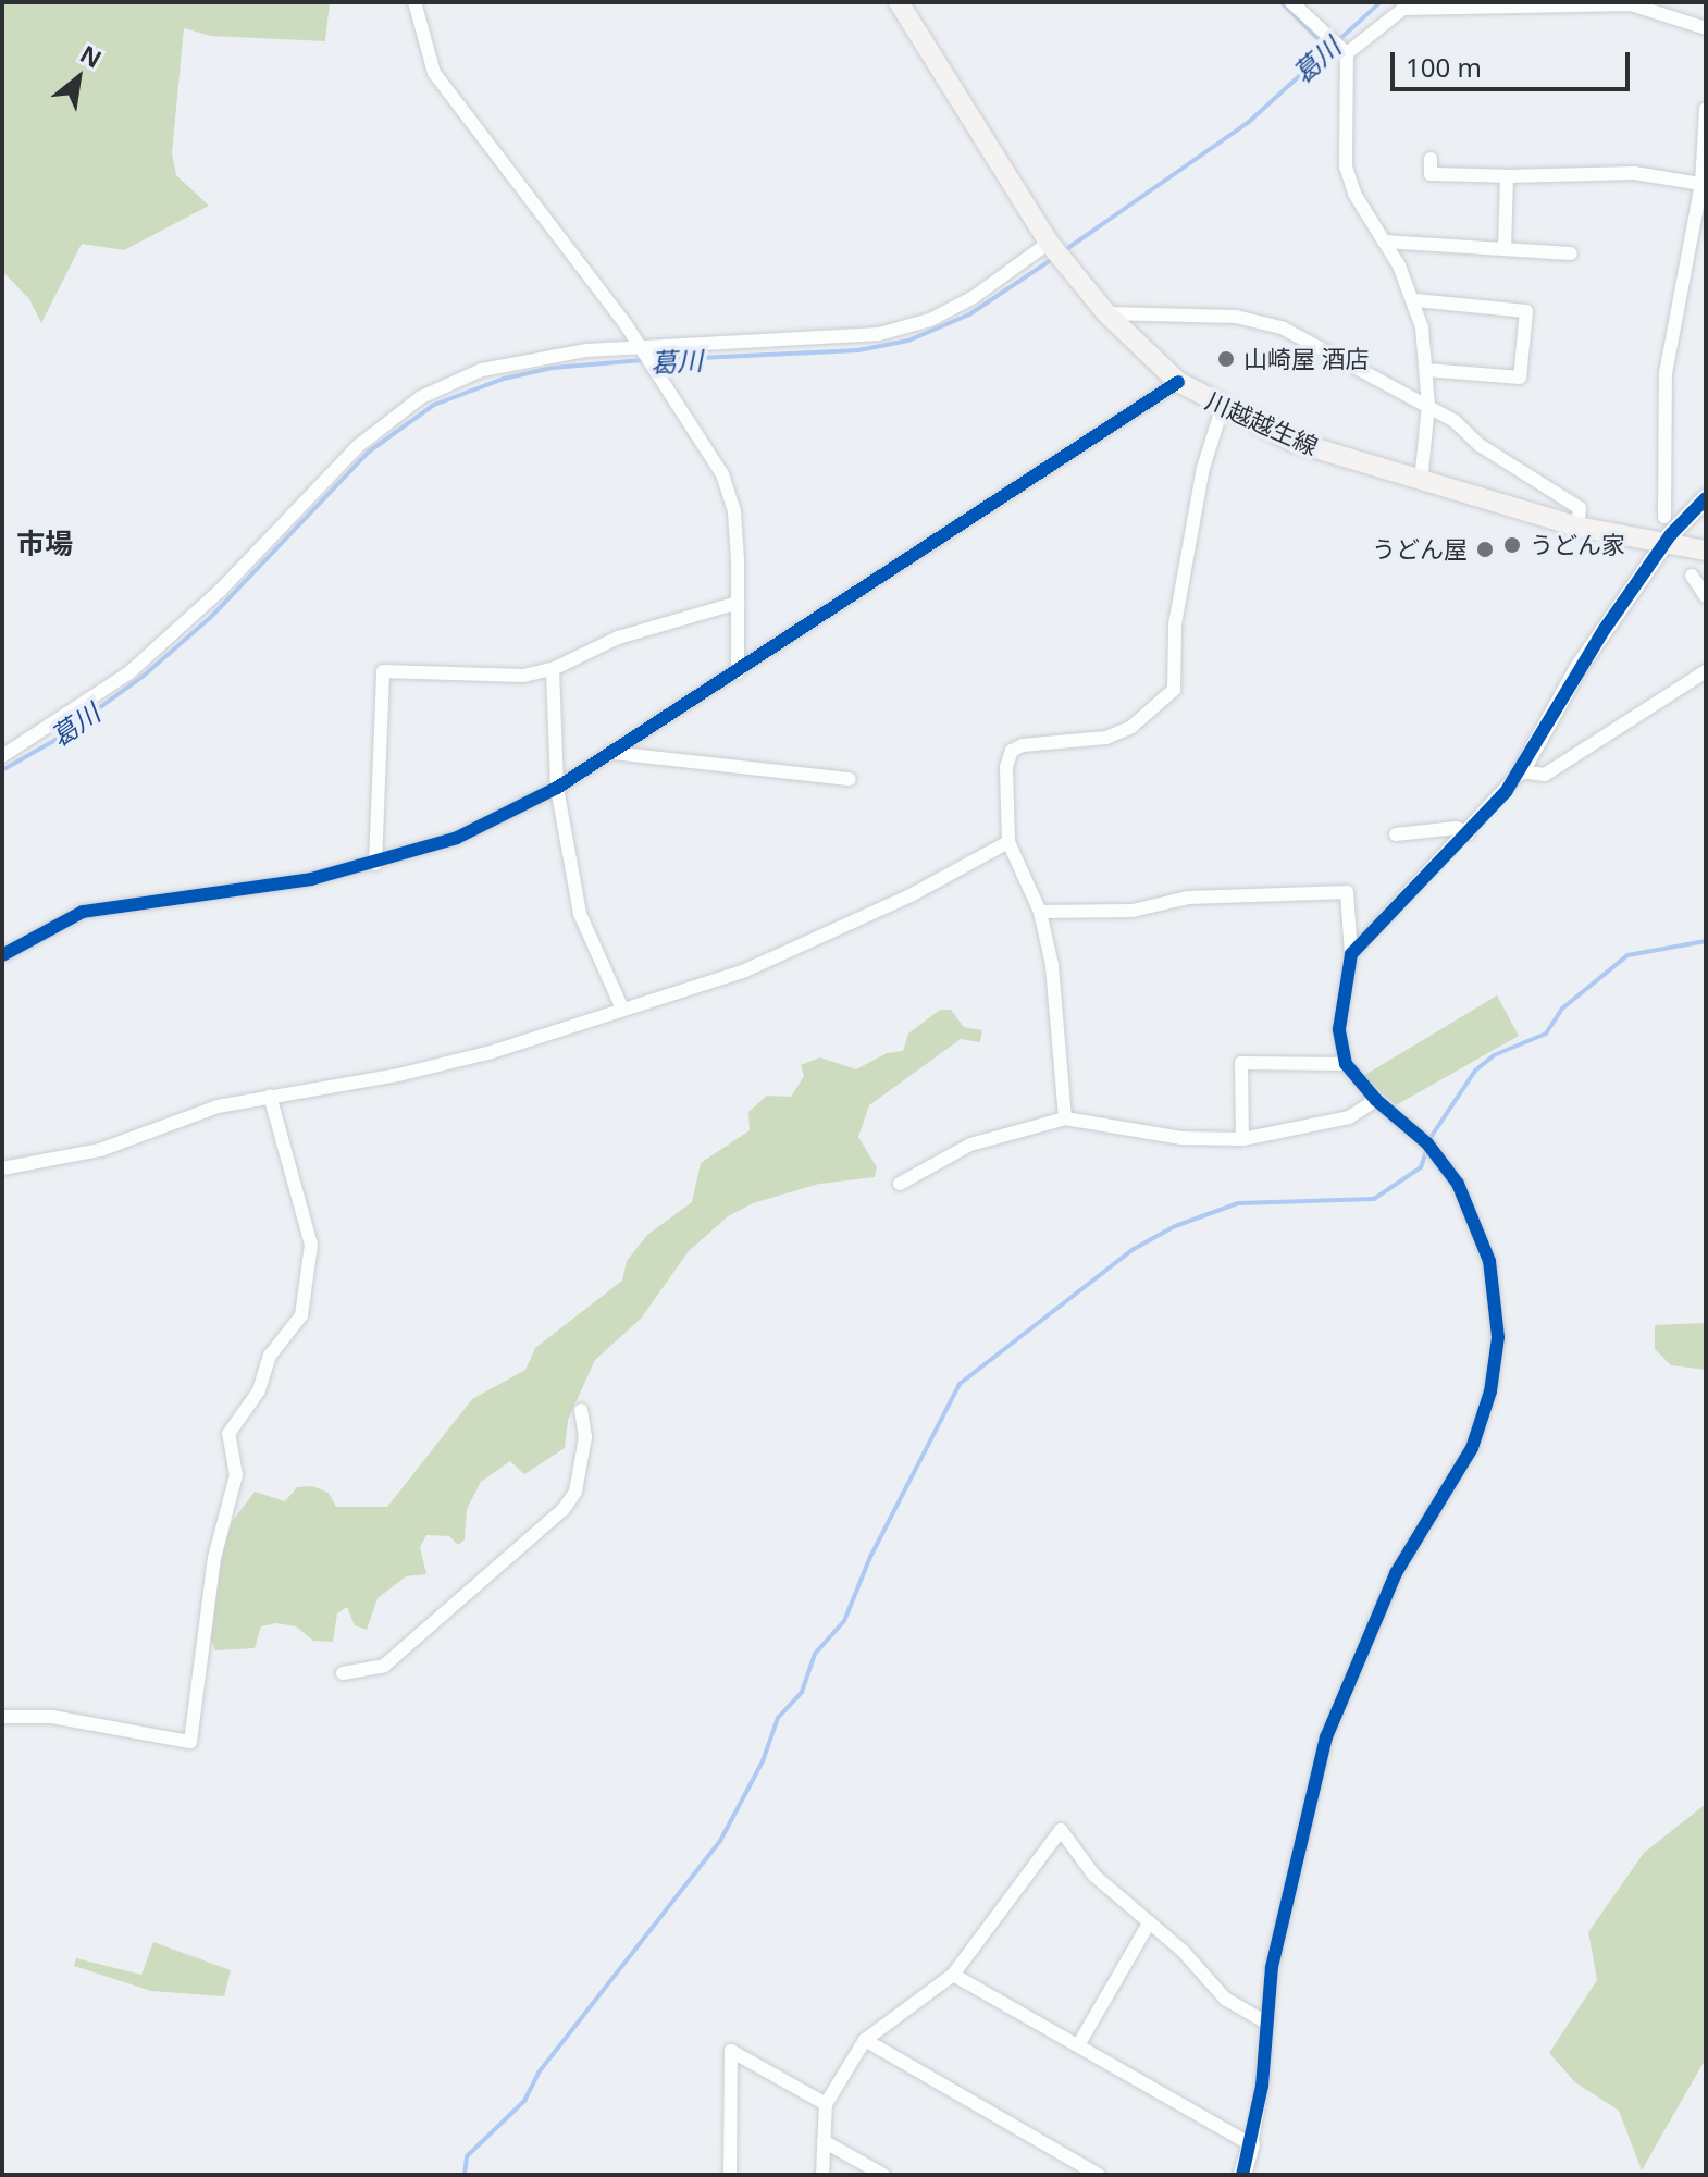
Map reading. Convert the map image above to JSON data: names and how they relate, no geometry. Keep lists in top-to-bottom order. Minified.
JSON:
{"streets":{"main road":["川越越生線"]},"districts":["市場"],"water":["葛川"],"places":["山崎屋 酒店","うどん家","うどん屋"],"scale_bar":"100 m","north":"top right"}
